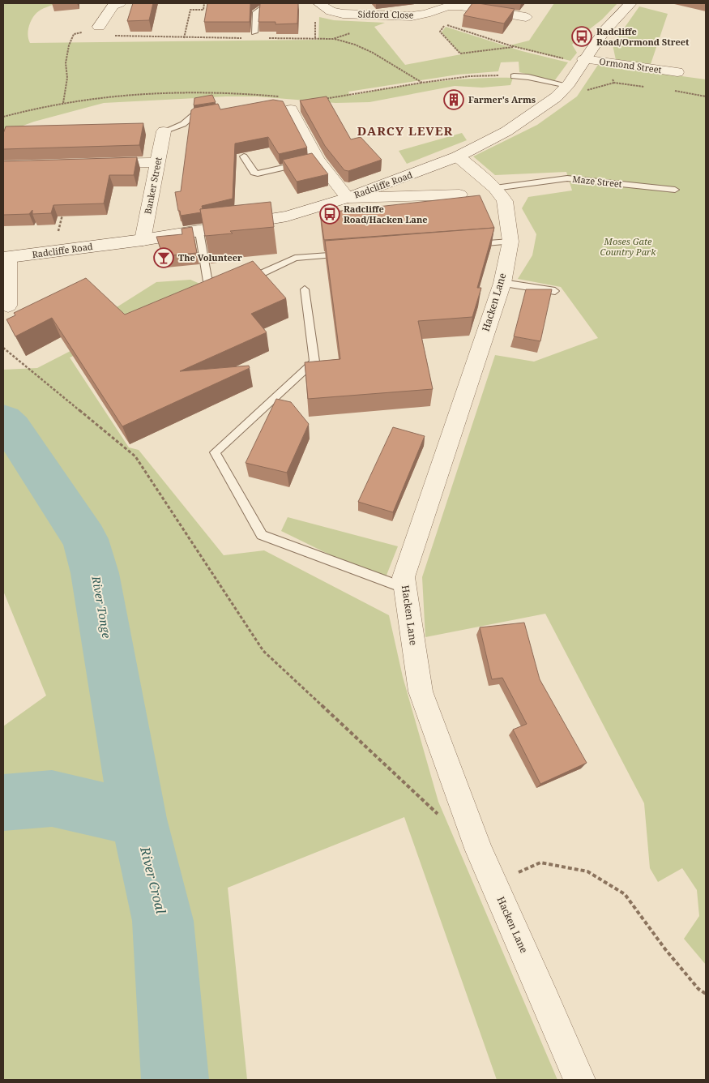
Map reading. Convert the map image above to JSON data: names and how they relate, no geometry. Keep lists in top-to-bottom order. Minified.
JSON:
{"streets":{"street":["Sidford Close","Ormond Street","Radcliffe Road","Banker Street","Hacken Lane"],"lane":["Maze Street"]},"crossings":[["Ormond Street","Radcliffe Road"],["Maze Street","Hacken Lane"],["Radcliffe Road","Banker Street"],["Radcliffe Road","Hacken Lane"]],"districts":["DARCY LEVER"],"water":["River Tonge","River Croal"],"parks":["Moses Gate Country Park"],"places":{"bus stop":["Radcliffe Road/Ormond Street","Radcliffe Road/Hacken Lane"],"building":["Farmer's Arms"],"bar":["The Volunteer"]}}
